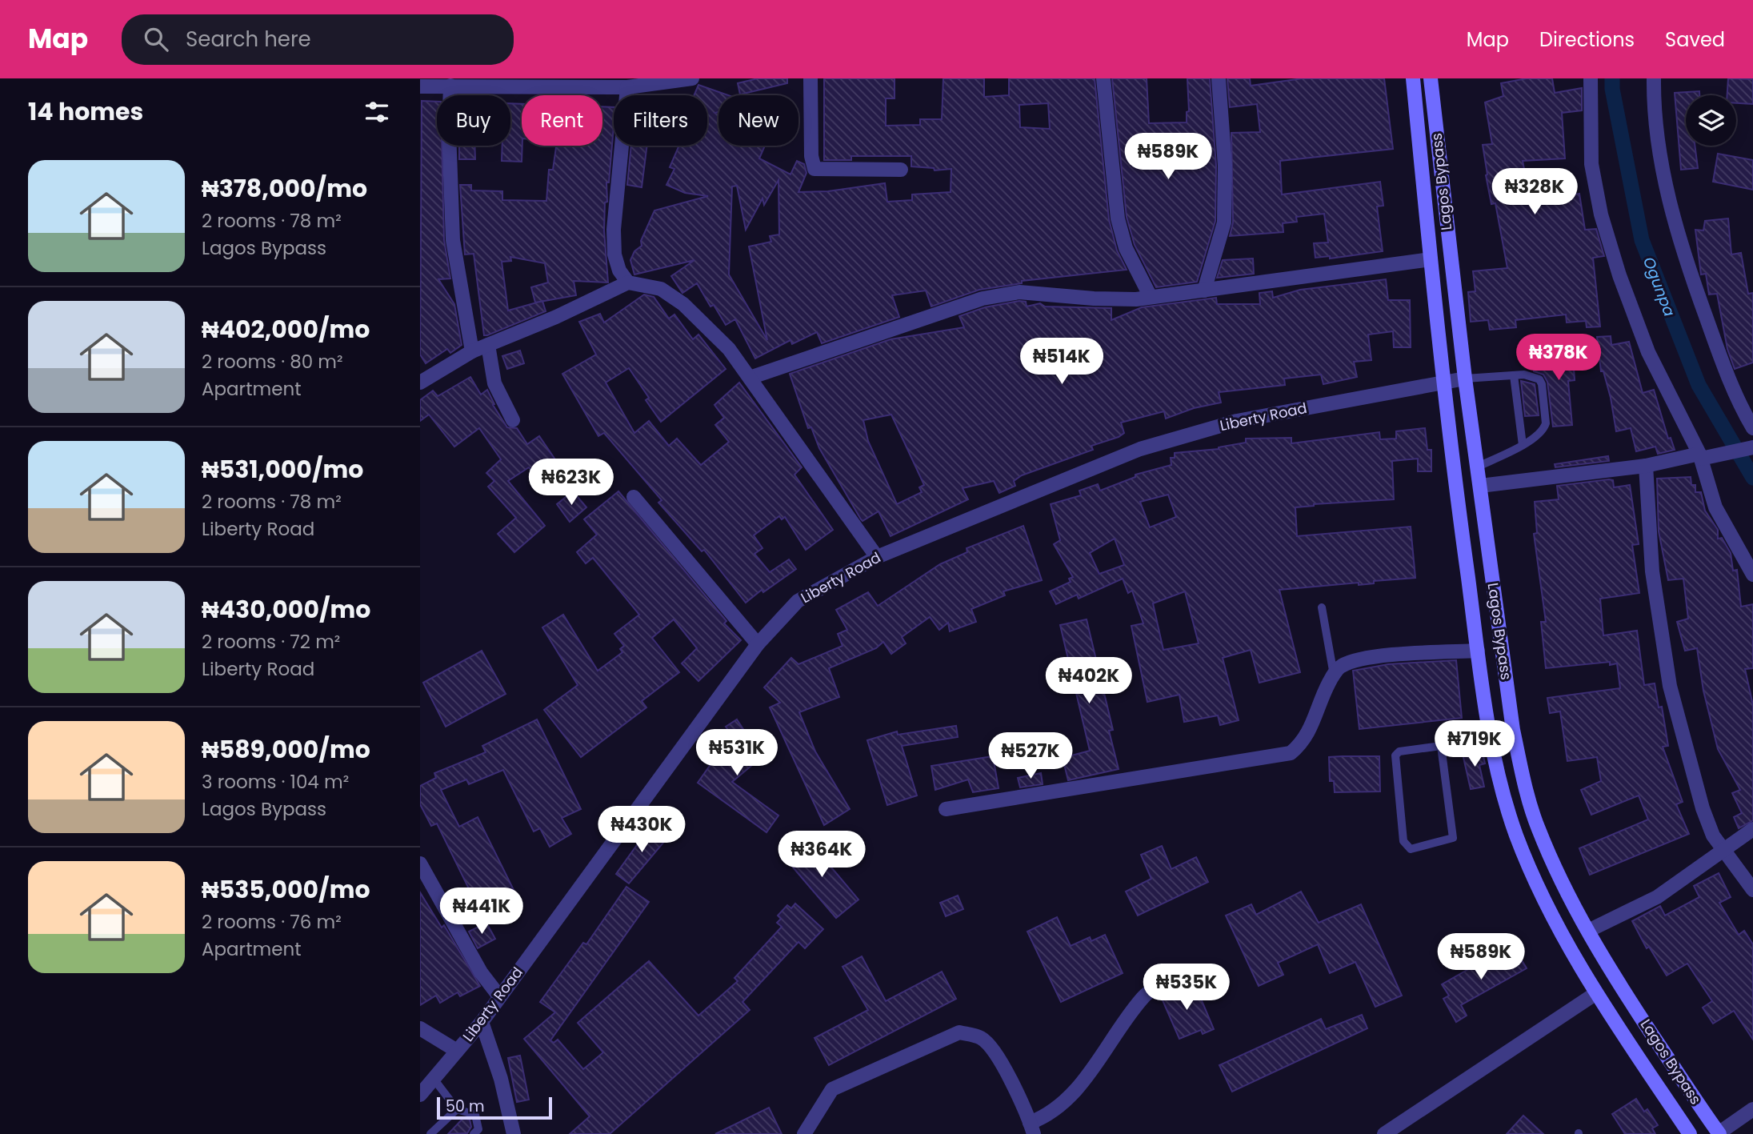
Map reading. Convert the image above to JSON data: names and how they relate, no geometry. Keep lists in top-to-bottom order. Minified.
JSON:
{"streets":{"main road":["Lagos Bypass"],"street":["Liberty Road"]},"crossings":[["Lagos Bypass","Liberty Road"]],"water":["Ogunpa"],"scale_bar":"50 m","page":{"header":"Map","search":"Search here","nav":["Map","Directions","Saved"],"heading":"14 homes","chip":["Buy","Rent","Filters","New"],"price":["₦589K","₦328K","₦378K","₦514K","₦623K","₦402K","₦719K","₦531K","₦527K","₦430K","₦364K","₦441K","₦589K","₦535K"],"list":[{"name":"₦378,000/mo","note":"2 rooms · 78 m² · Lagos Bypass"},{"name":"₦402,000/mo","note":"2 rooms · 80 m² · Apartment"},{"name":"₦531,000/mo","note":"2 rooms · 78 m² · Liberty Road"},{"name":"₦430,000/mo","note":"2 rooms · 72 m² · Liberty Road"},{"name":"₦589,000/mo","note":"3 rooms · 104 m² · Lagos Bypass"},{"name":"₦535,000/mo","note":"2 rooms · 76 m² · Apartment"}],"scale":"50 m"}}
